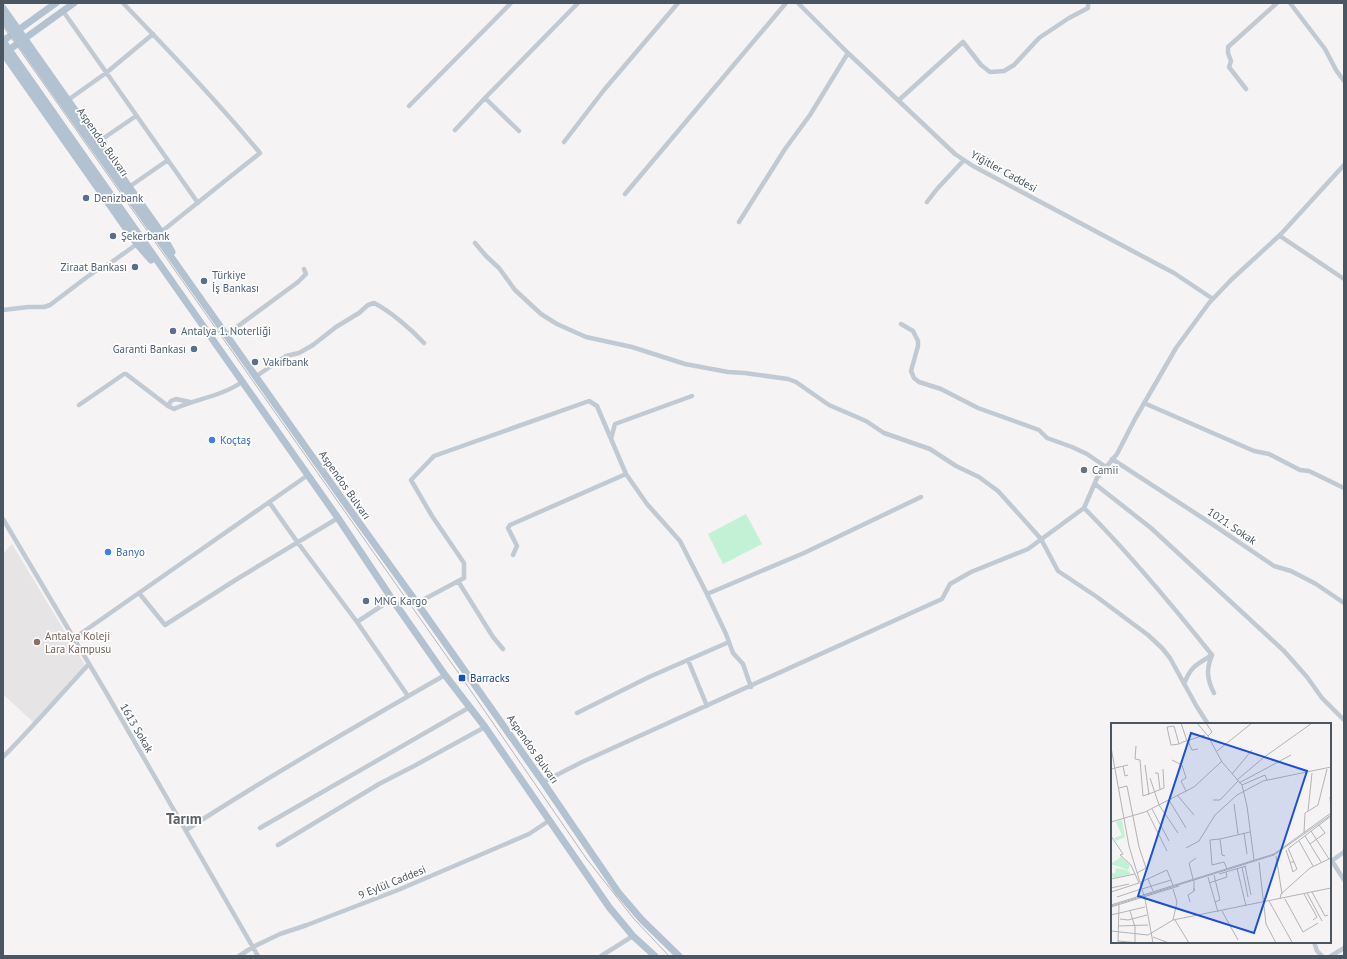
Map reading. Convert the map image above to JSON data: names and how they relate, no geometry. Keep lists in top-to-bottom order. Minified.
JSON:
{"streets":{"main road":["Aspendos Bulvarı"],"street":["Yiğitler Caddesi","1021. Sokak","1613 Sokak","9 Eylül Caddesi"]},"crossings":[["1613 Sokak","9 Eylül Caddesi"]],"districts":["Tarım"],"places":{"other":["Denizbank","Şekerbank","Ziraat Bankası","Türkiye İş Bankası","Antalya 1. Noterliği","Garanti Bankası","Vakıfbank","Koçtaş","Camii","Banyo","MNG Kargo","Antalya Koleji Lara Kampusu"],"transit":["Barracks"]}}
